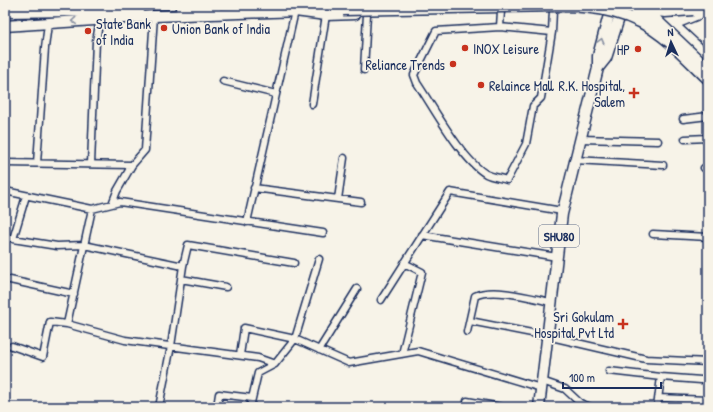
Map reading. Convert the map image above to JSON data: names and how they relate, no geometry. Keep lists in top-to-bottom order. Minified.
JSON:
{"streets":{"main road":["SHU80"]},"places":{"other":["Union Bank of India","State Bank of India","INOX Leisure","HP","Reliance Trends","Relaince Mall"],"health":["R.K. Hospital, Salem","Sri Gokulam Hospital Pvt Ltd"]},"scale_bar":"100 m","north":"top"}
